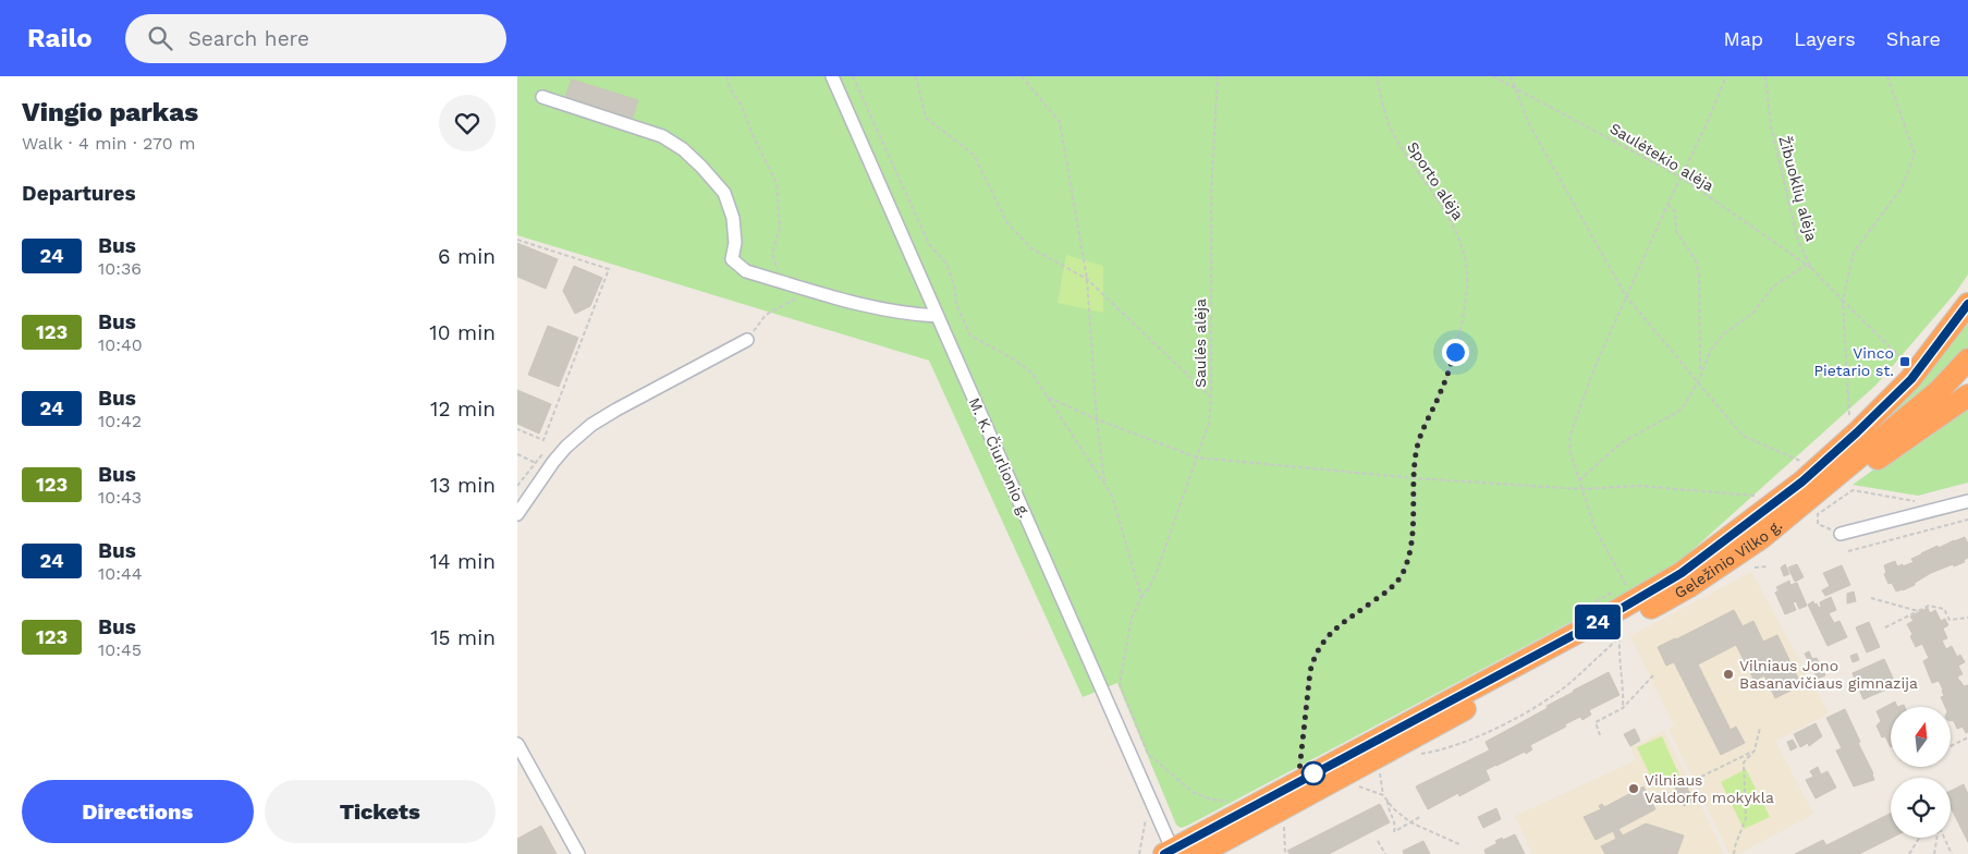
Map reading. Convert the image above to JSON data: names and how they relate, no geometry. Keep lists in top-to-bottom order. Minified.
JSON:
{"streets":{"highway":["Geležinio Vilko g."],"street":["M. K. Čiurlionio g."],"path":["Saulėtekio alėja","Sporto alėja","Žibuoklių alėja","Saulės alėja"]},"crossings":[["Saulėtekio alėja","Žibuoklių alėja"],["M. K. Čiurlionio g.","Geležinio Vilko g."]],"places":{"transit":["Vinco Pietario st."],"other":["Vilniaus Jono Basanavičiaus gimnazija","Vilniaus Valdorfo mokykla"]},"lines":["bus line 24"],"north":"top","page":{"header":"Railo","search":"Search here","nav":["Map","Layers","Share"],"heading":[["Vingio parkas","Walk · 4 min · 270 m"],"Departures"],"on_map":"24","list":[{"mark":"24","name":"Bus","note":"10:36","value":"6 min"},{"mark":"123","name":"Bus","note":"10:40","value":"10 min"},{"mark":"24","name":"Bus","note":"10:42","value":"12 min"},{"mark":"123","name":"Bus","note":"10:43","value":"13 min"},{"mark":"24","name":"Bus","note":"10:44","value":"14 min"},{"mark":"123","name":"Bus","note":"10:45","value":"15 min"}],"buttons":["Directions","Tickets"]}}
